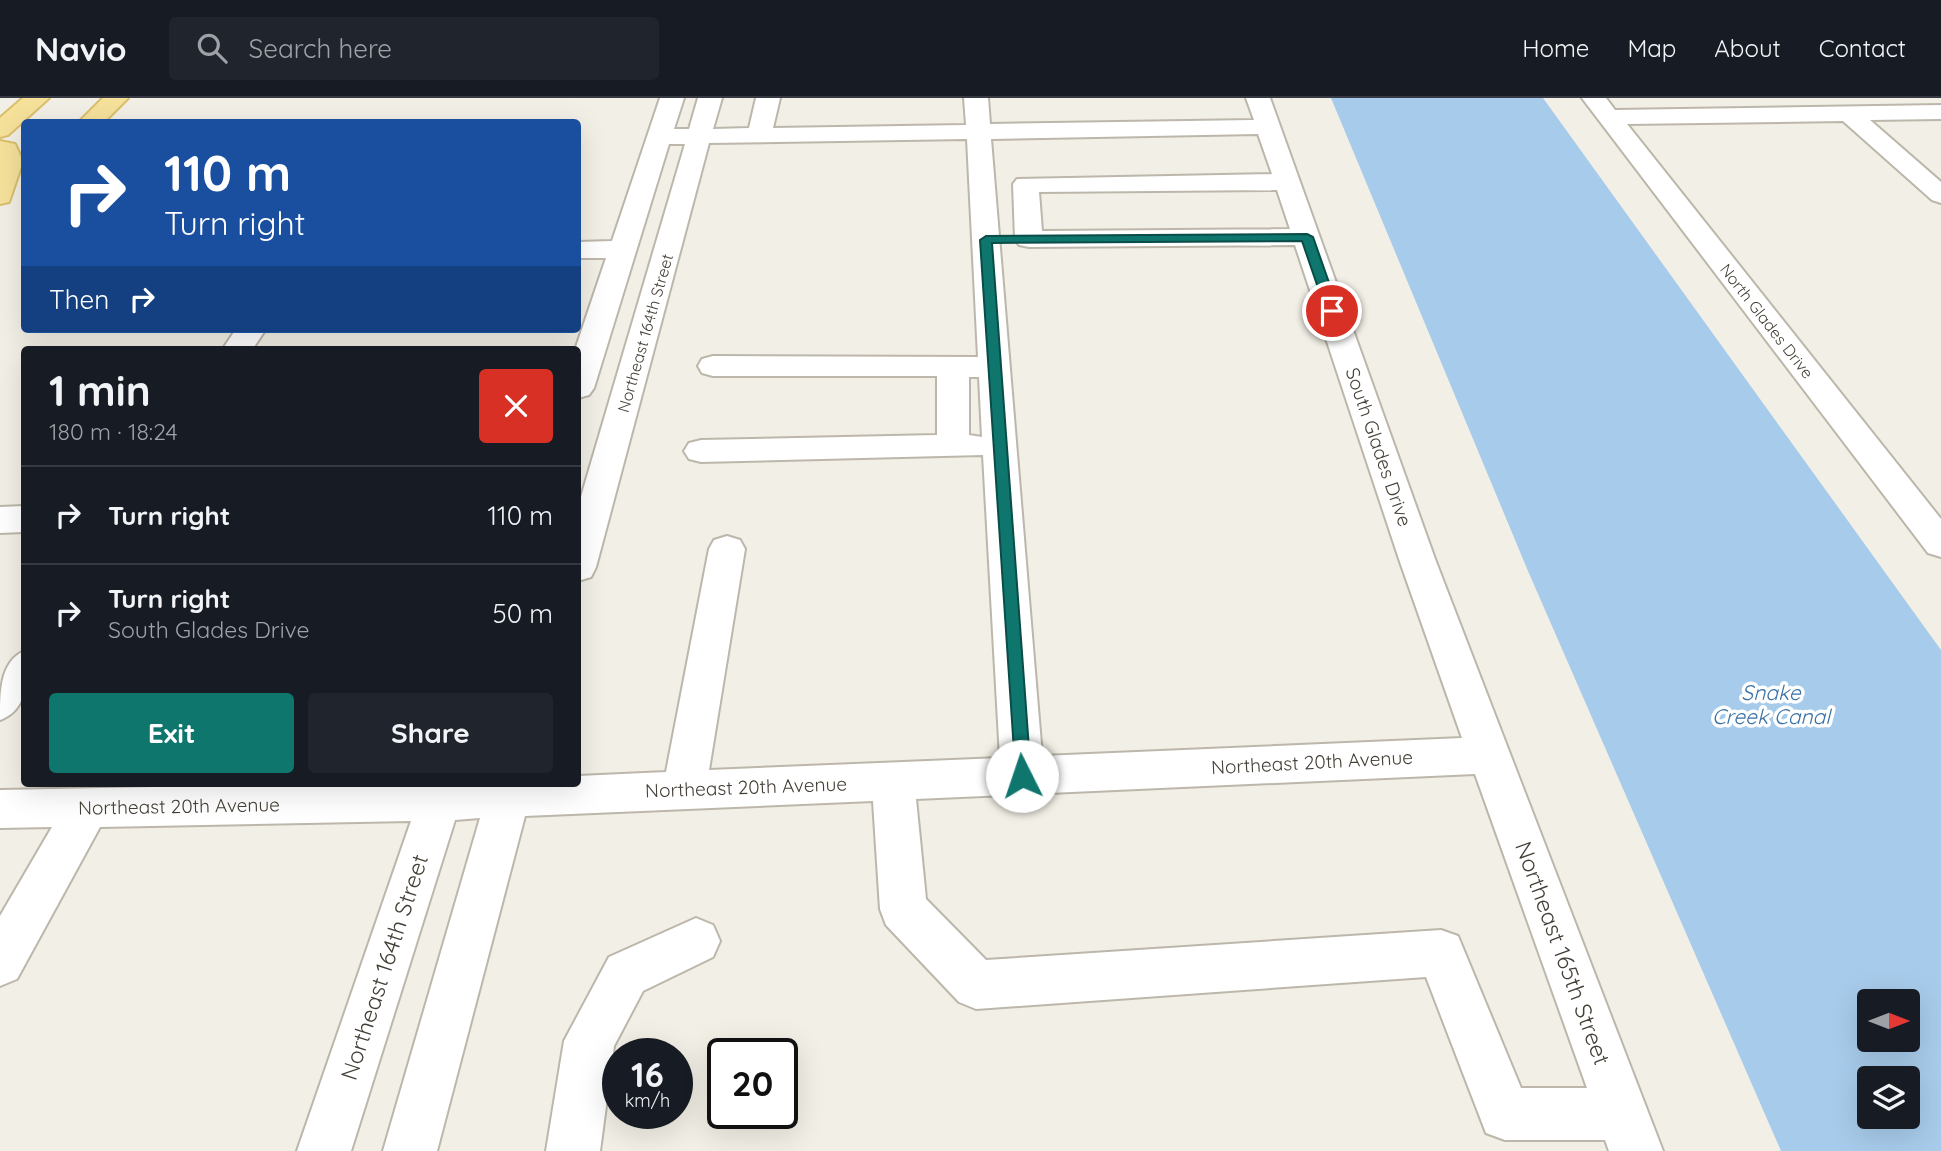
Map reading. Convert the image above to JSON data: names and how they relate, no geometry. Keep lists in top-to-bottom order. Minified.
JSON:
{"streets":{"street":["North Glades Drive","Northeast 164th Street","South Glades Drive","Northeast 20th Avenue","Northeast 165th Street"]},"crossings":[["Northeast 164th Street","Northeast 20th Avenue"],["South Glades Drive","Northeast 20th Avenue"],["South Glades Drive","Northeast 165th Street"],["Northeast 20th Avenue","Northeast 165th Street"]],"water":["Snake Creek Canal"],"north":"right","page":{"header":"Navio","search":"Search here","nav":["Home","Map","About","Contact"],"turn":["110 m","Turn right"],"then":"Then","heading":["1 min","180 m · 18:24"],"list":[{"name":"Turn right","value":"110 m"},{"name":"Turn right","note":"South Glades Drive","value":"50 m"}],"buttons":["Exit","Share"],"speed":"16 km/h","limit":"20"}}
